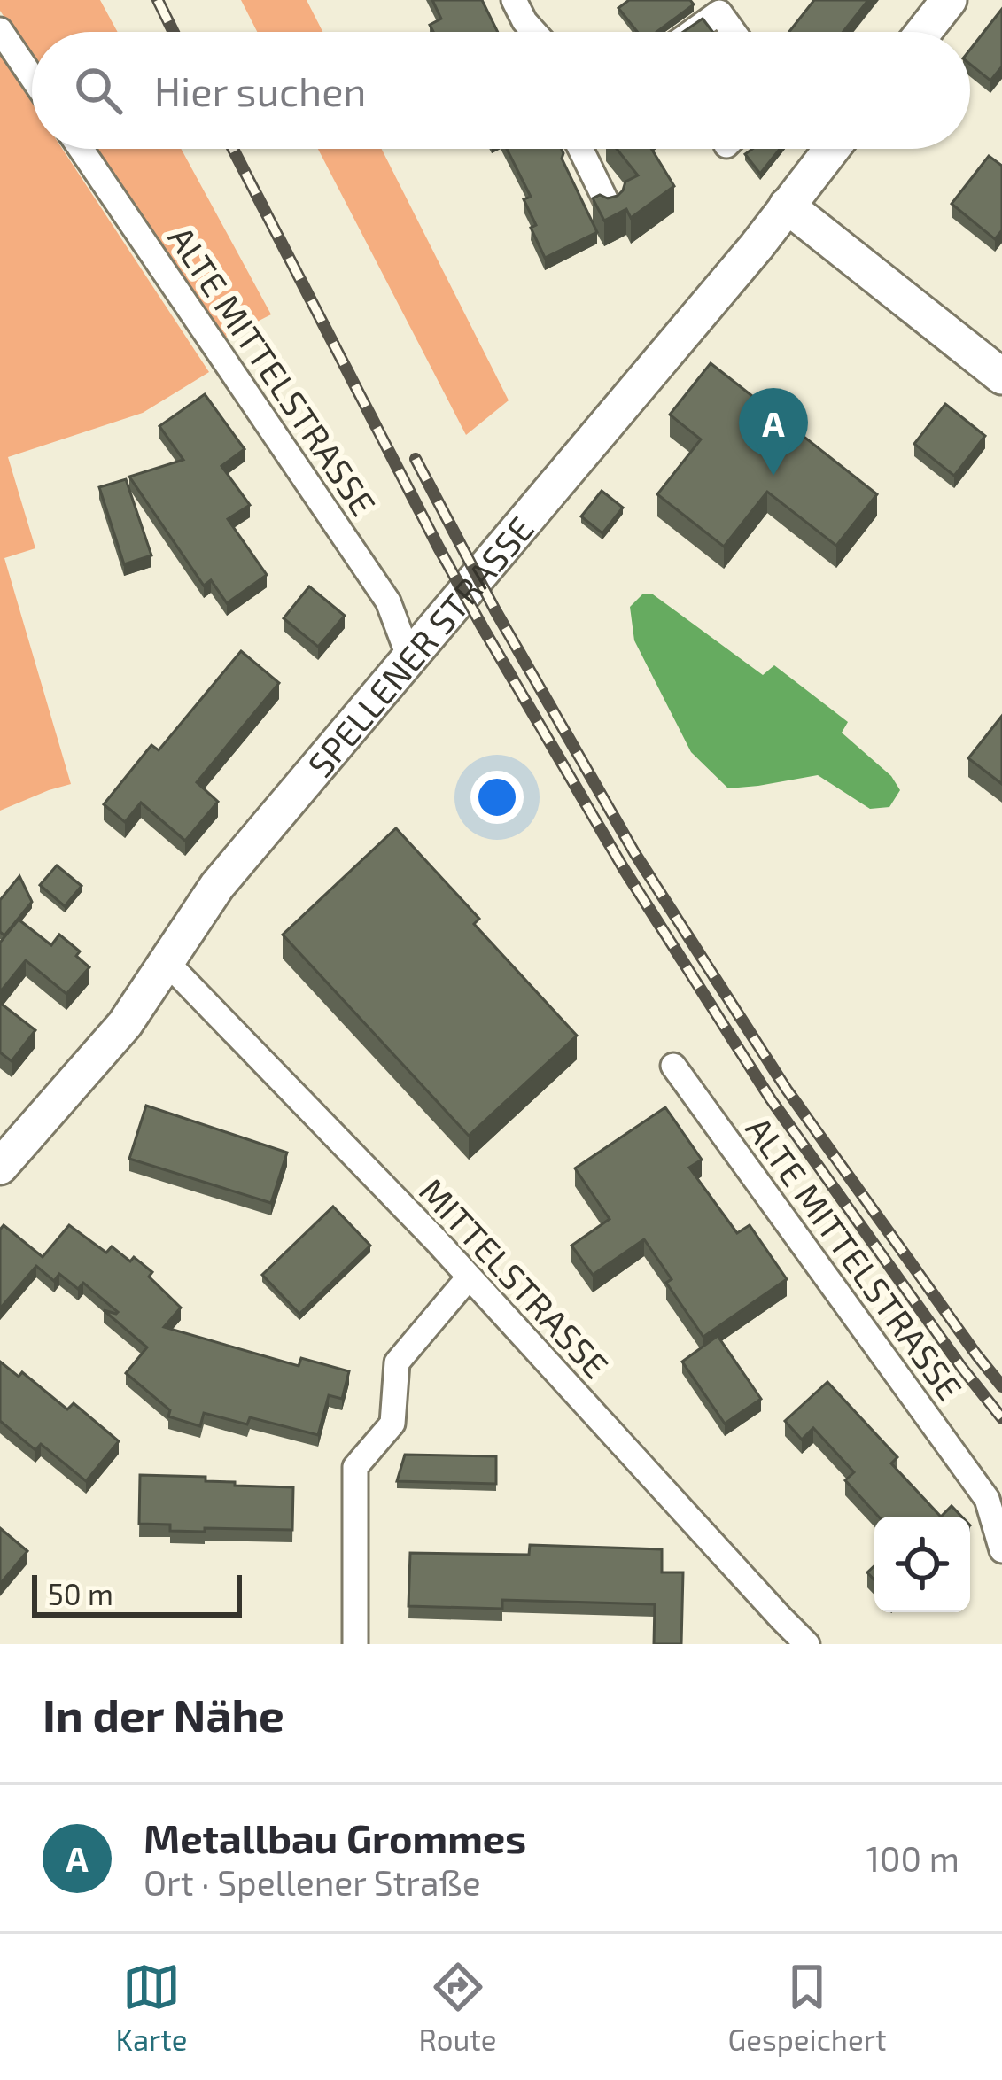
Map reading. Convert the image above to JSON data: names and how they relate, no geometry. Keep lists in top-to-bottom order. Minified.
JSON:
{"streets":{"street":["ALTE MITTELSTRASSE","SPELLENER STRASSE","MITTELSTRASSE"]},"crossings":[["ALTE MITTELSTRASSE","SPELLENER STRASSE"],["SPELLENER STRASSE","MITTELSTRASSE"]],"scale_bar":"50 m","page":{"search":"Hier suchen","pins":"A","scale":"50 m","heading":"In der Nähe","list":[{"mark":"A","name":"Metallbau Grommes","note":"Ort · Spellener Straße","value":"100 m"}],"nav":["Karte","Route","Gespeichert"]}}
